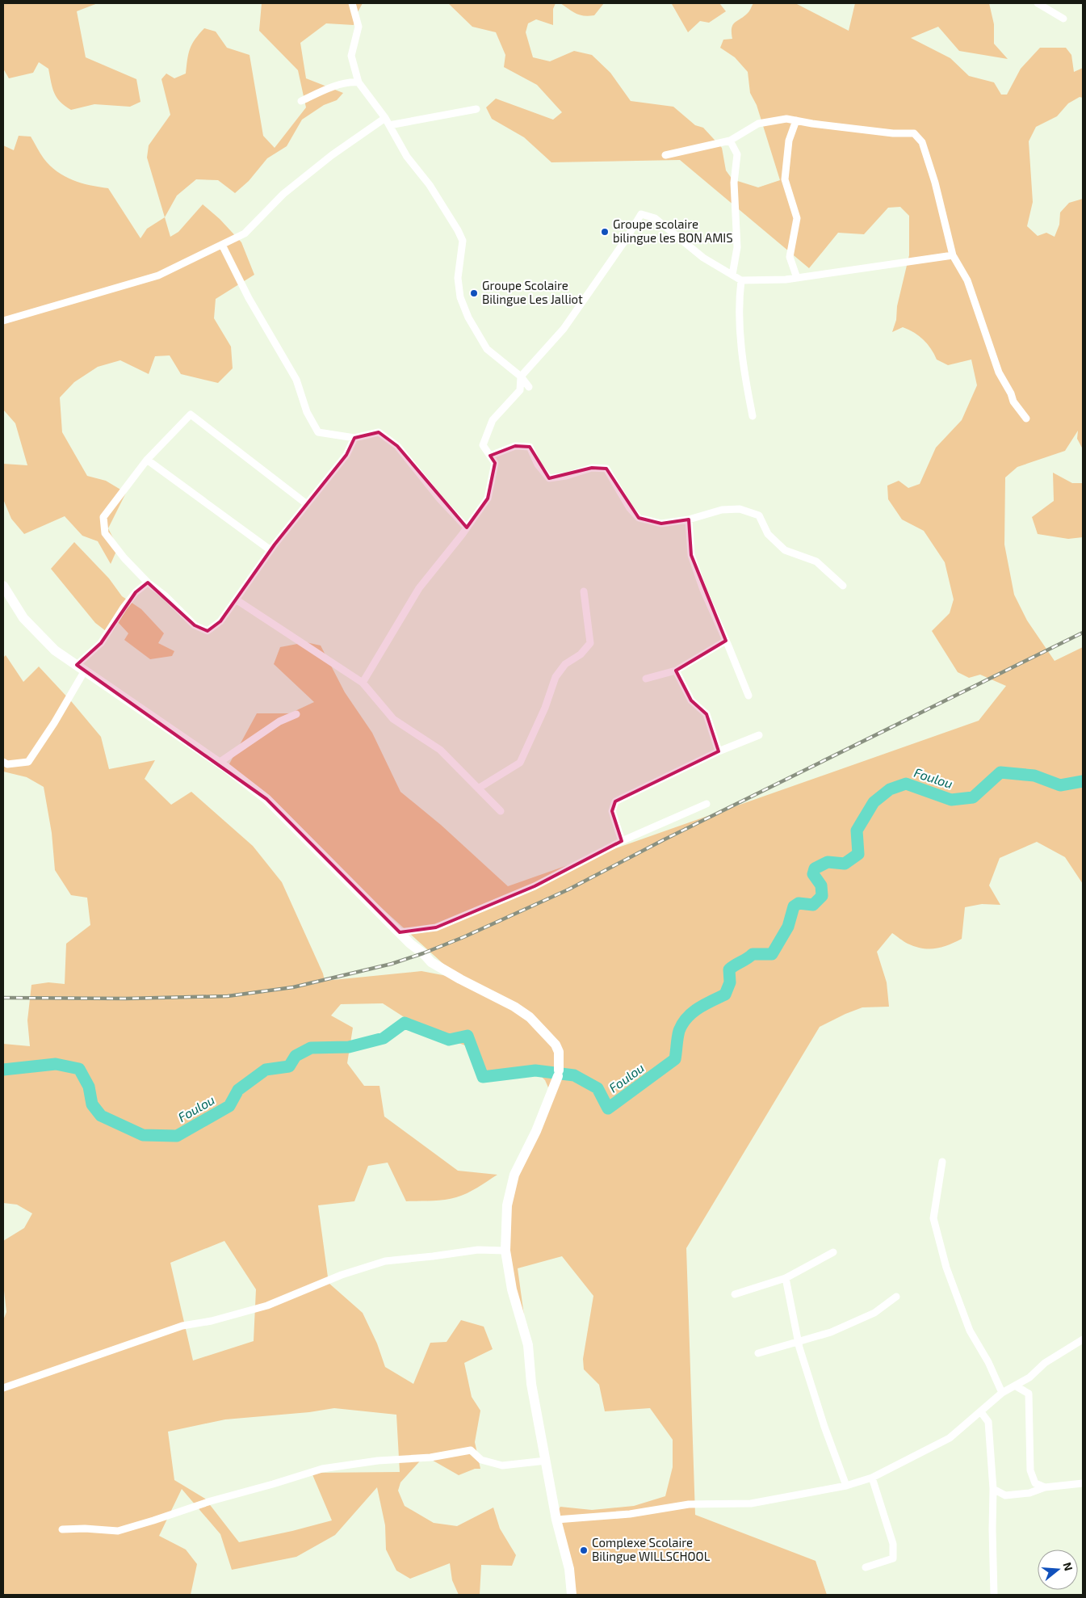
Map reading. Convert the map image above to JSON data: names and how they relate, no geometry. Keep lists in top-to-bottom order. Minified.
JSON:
{"water":["Foulou"],"places":["Groupe scolaire bilingue les BON AMIS","Groupe Scolaire Bilingue Les Jalliot","Complexe Scolaire Bilingue WILLSCHOOL"],"north":"right"}
